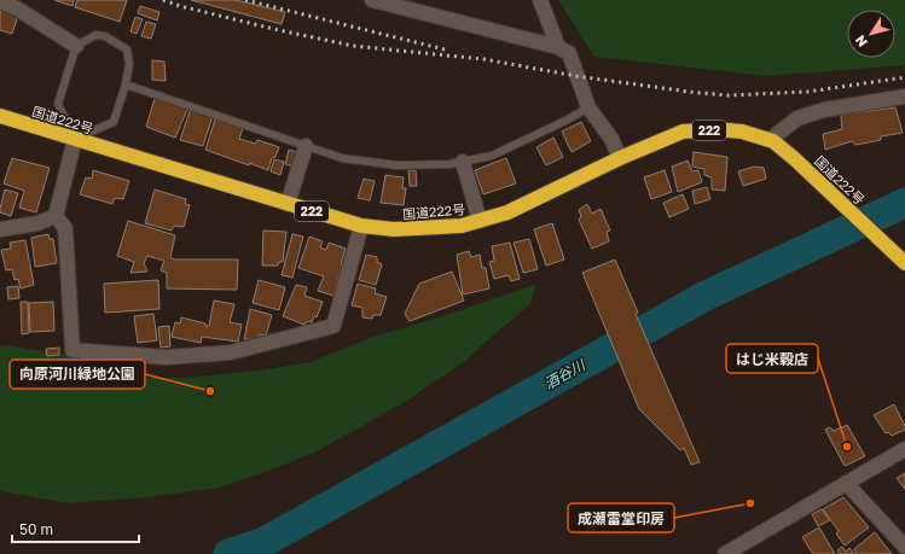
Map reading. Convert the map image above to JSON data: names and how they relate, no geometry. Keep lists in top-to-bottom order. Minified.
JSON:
{"streets":{"highway":["国道222号","222"]},"water":["酒谷川"],"places":["向原河川緑地公園","はじ米穀店","成瀬雷堂印房"],"scale_bar":"50 m","north":"bottom left"}
